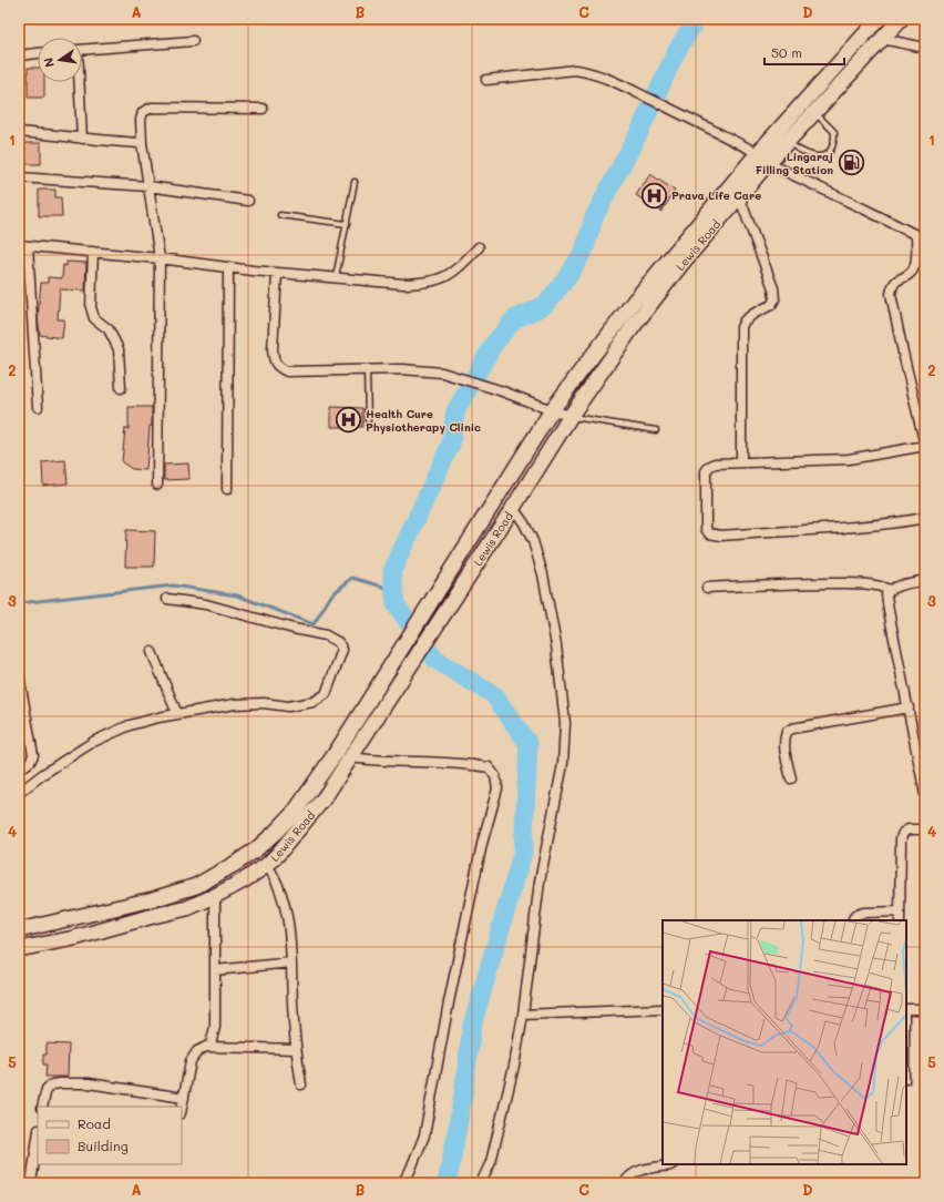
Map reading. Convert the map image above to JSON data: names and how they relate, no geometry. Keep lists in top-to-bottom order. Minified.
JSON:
{"streets":{"main road":["Lewis Road"]},"places":{"fuel station":["Lingaraj Filling Station"],"hospital":["Prava Life Care","Health Cure Physiotherapy Clinic"]},"legend":["Road","Building"],"scale_bar":"50 m","north":"left","grid":{"columns":["A","B","C","D"],"rows":["1","2","3","4","5"]}}
